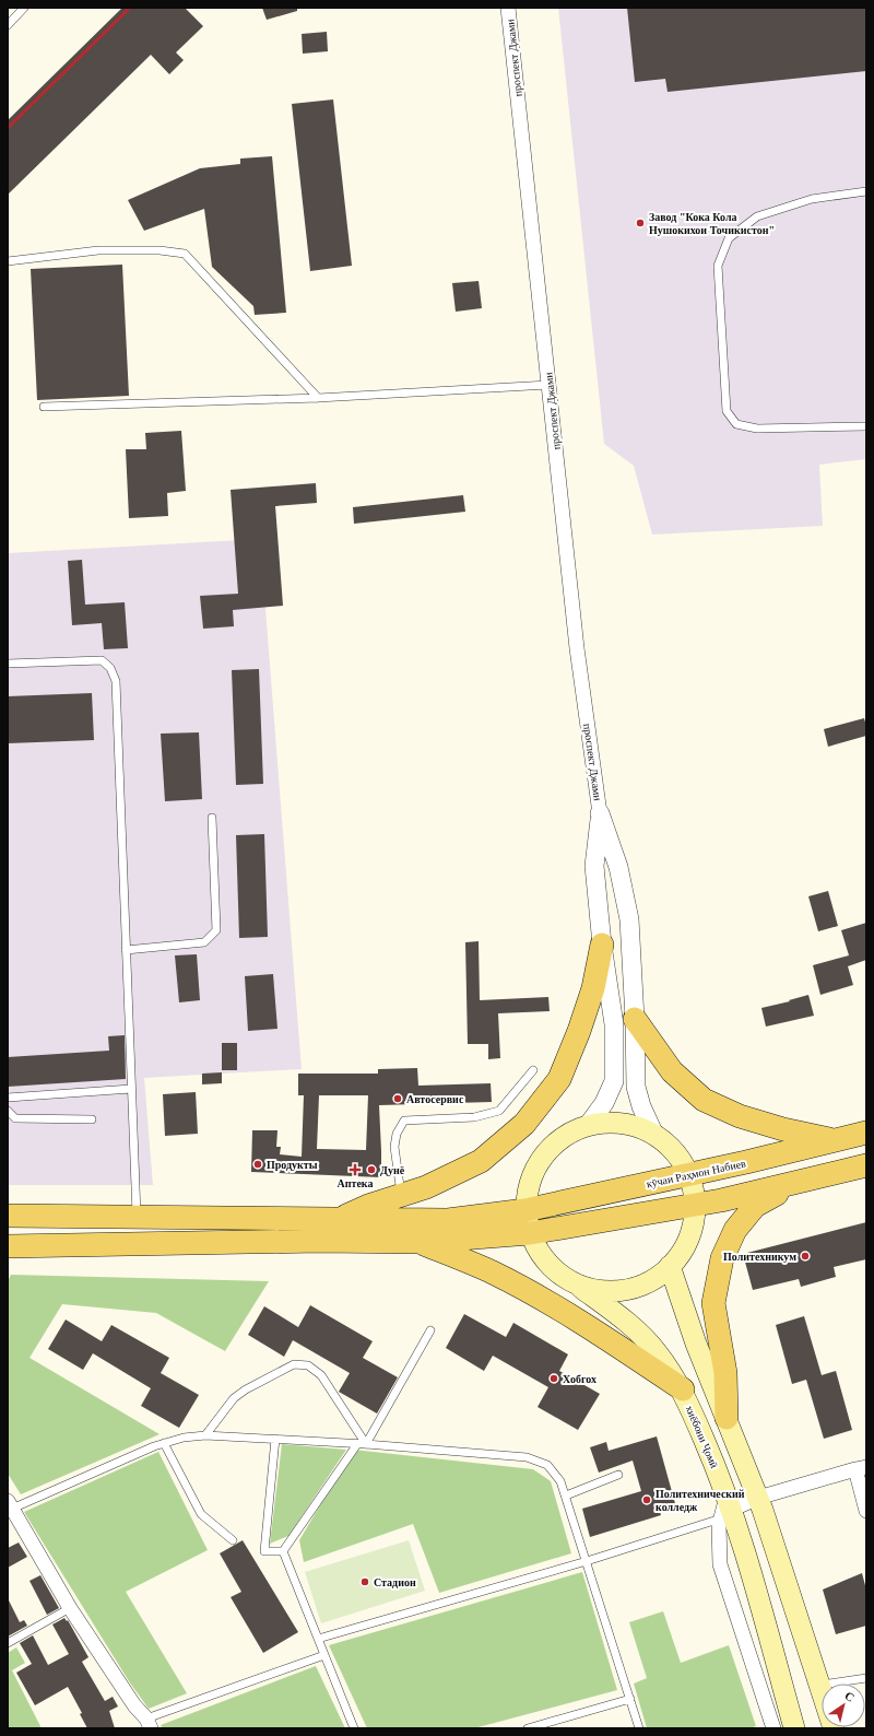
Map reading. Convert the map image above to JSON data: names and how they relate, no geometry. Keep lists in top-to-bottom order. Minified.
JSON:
{"streets":{"main road":["кӯчаи Раҳмон Набиев","хиёбони Ҷомӣ"],"street":["проспект Джами"]},"crossings":[["кӯчаи Раҳмон Набиев","хиёбони Ҷомӣ"]],"places":{"other":["Завод \"Кока Кола Нушокихои Точикистон\"","Автосервис","Продукты","Дунё","Политехникум","Хобгох","Политехнический колледж","Стадион"],"health":["Аптека"]},"north":"top right"}
